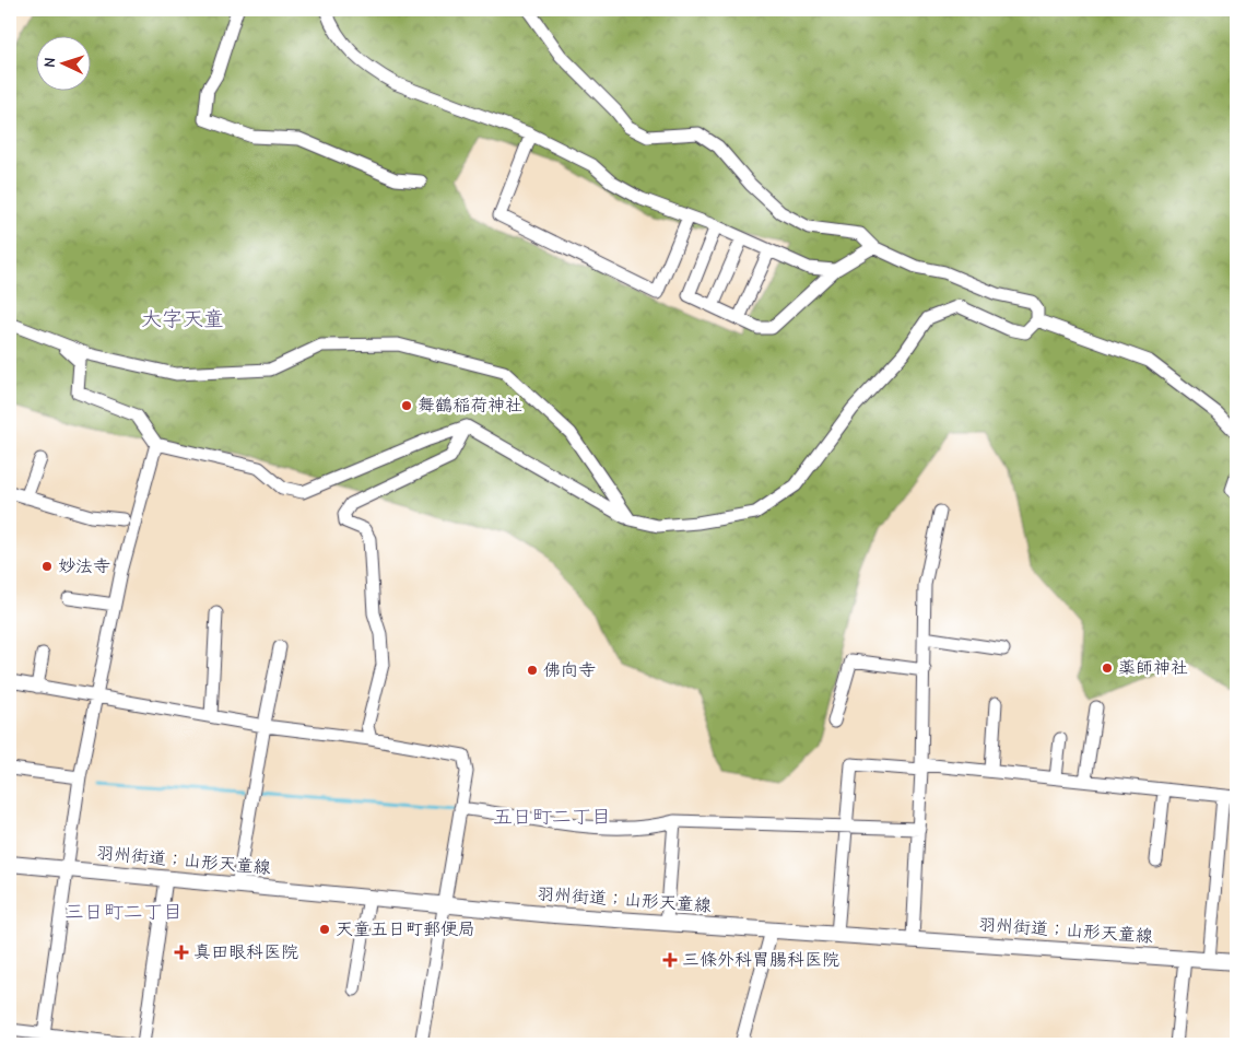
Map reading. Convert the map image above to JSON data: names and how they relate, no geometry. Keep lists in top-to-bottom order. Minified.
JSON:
{"streets":{"main road":["羽州街道；山形天童線"]},"districts":["大字天童","五日町二丁目","三日町二丁目"],"places":{"other":["舞鶴稲荷神社","妙法寺","薬師神社","佛向寺","天童五日町郵便局"],"health":["真田眼科医院","三條外科胃腸科医院"]},"north":"left"}
